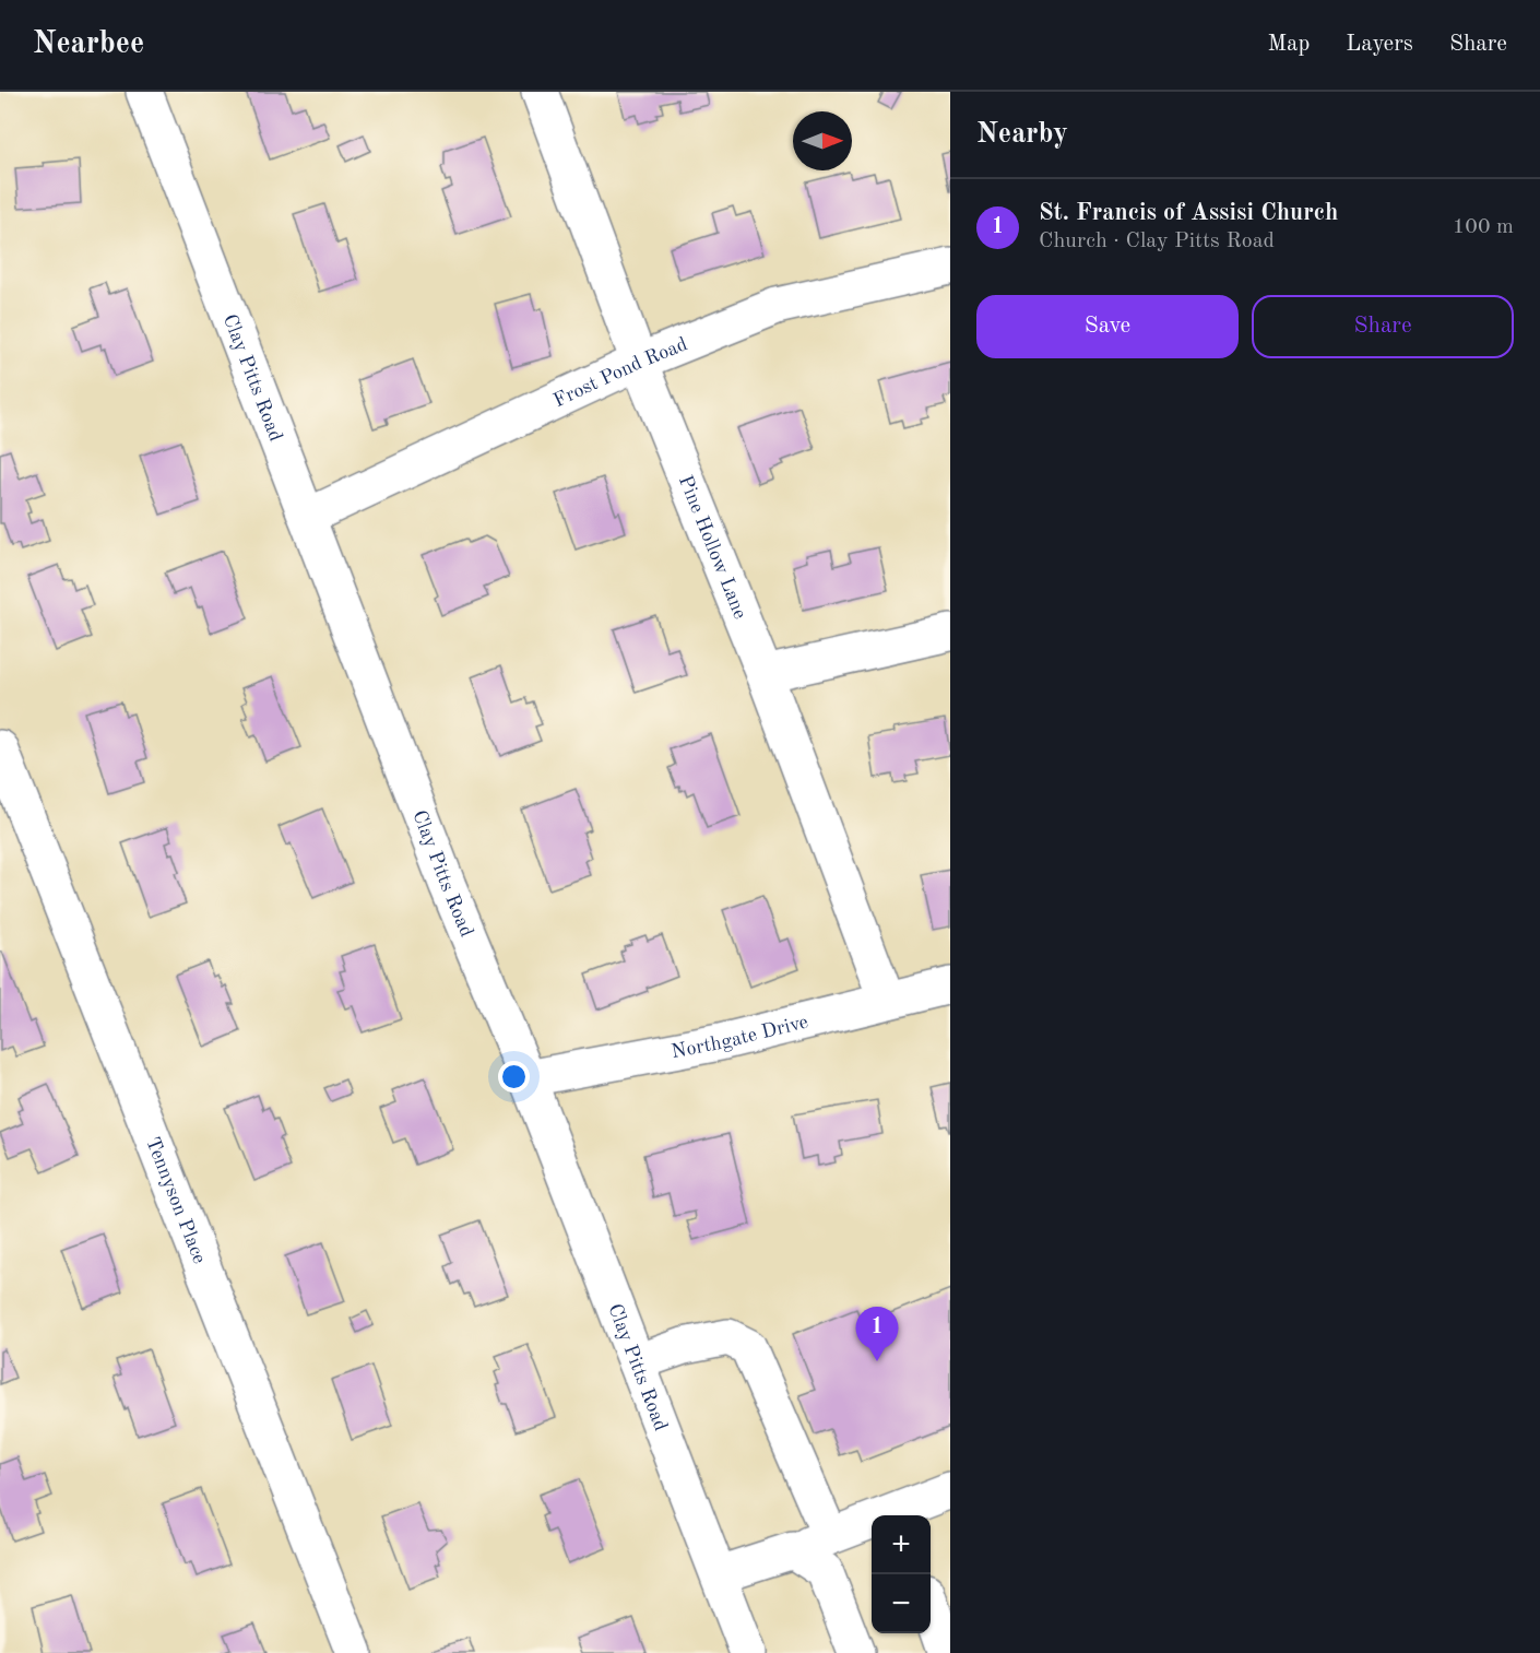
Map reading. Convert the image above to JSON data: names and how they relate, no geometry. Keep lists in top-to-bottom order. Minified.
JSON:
{"streets":{"street":["Frost Pond Road","Clay Pitts Road","Pine Hollow Lane","Northgate Drive","Tennyson Place"]},"crossings":[["Frost Pond Road","Clay Pitts Road"],["Frost Pond Road","Pine Hollow Lane"],["Clay Pitts Road","Northgate Drive"],["Pine Hollow Lane","Northgate Drive"]],"north":"right","page":{"header":"Nearbee","nav":["Map","Layers","Share"],"heading":"Nearby","list":[{"mark":"1","name":"St. Francis of Assisi Church","note":"Church · Clay Pitts Road","value":"100 m"}],"buttons":["Save","Share"],"pins":"1","map_buttons":["+","−"]}}
